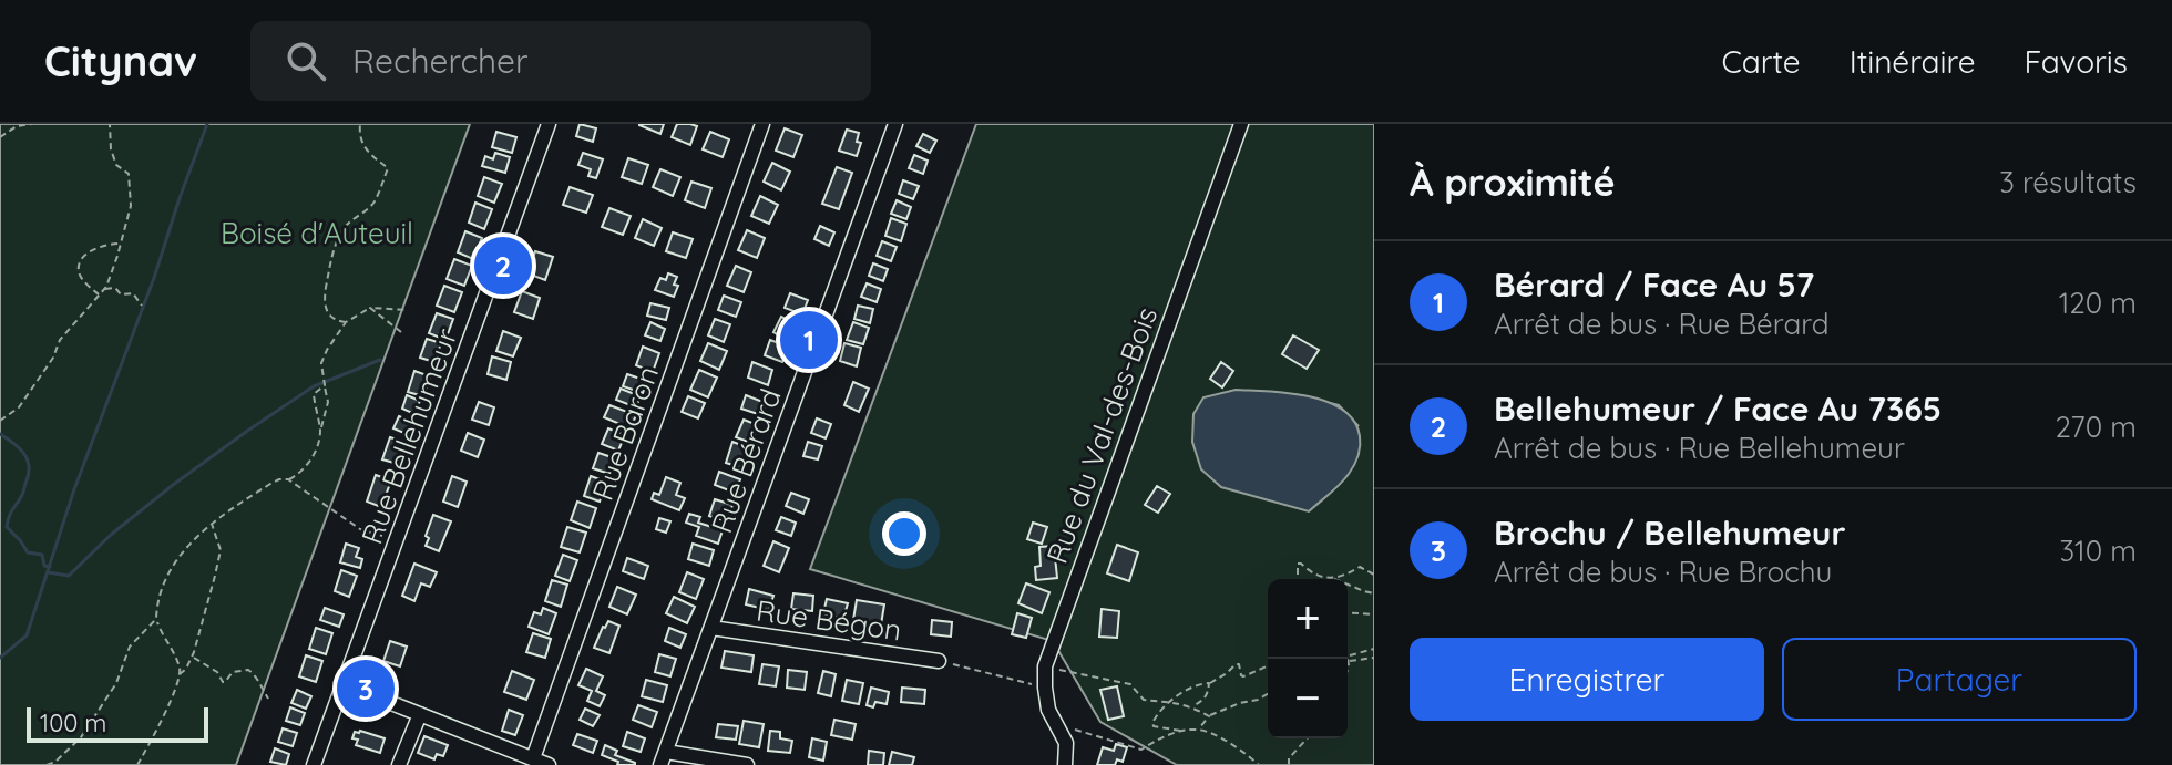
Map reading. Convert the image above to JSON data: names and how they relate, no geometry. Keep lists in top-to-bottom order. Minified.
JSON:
{"streets":{"street":["Rue Baron","Rue du Val-des-Bois","Rue Bellehumeur","Rue Bérard","Rue Bégon"]},"crossings":[["Rue Bérard","Rue Bégon"]],"parks":["Boisé d'Auteuil"],"scale_bar":"100 m","page":{"header":"Citynav","search":"Rechercher","nav":["Carte","Itinéraire","Favoris"],"heading":["À proximité","3 résultats"],"pins":["2","1","3"],"list":[{"mark":"1","name":"Bérard / Face Au 57","note":"Arrêt de bus · Rue Bérard","value":"120 m"},{"mark":"2","name":"Bellehumeur / Face Au 7365","note":"Arrêt de bus · Rue Bellehumeur","value":"270 m"},{"mark":"3","name":"Brochu / Bellehumeur","note":"Arrêt de bus · Rue Brochu","value":"310 m"}],"map_buttons":["+","−"],"buttons":["Enregistrer","Partager"],"scale":"100 m"}}
